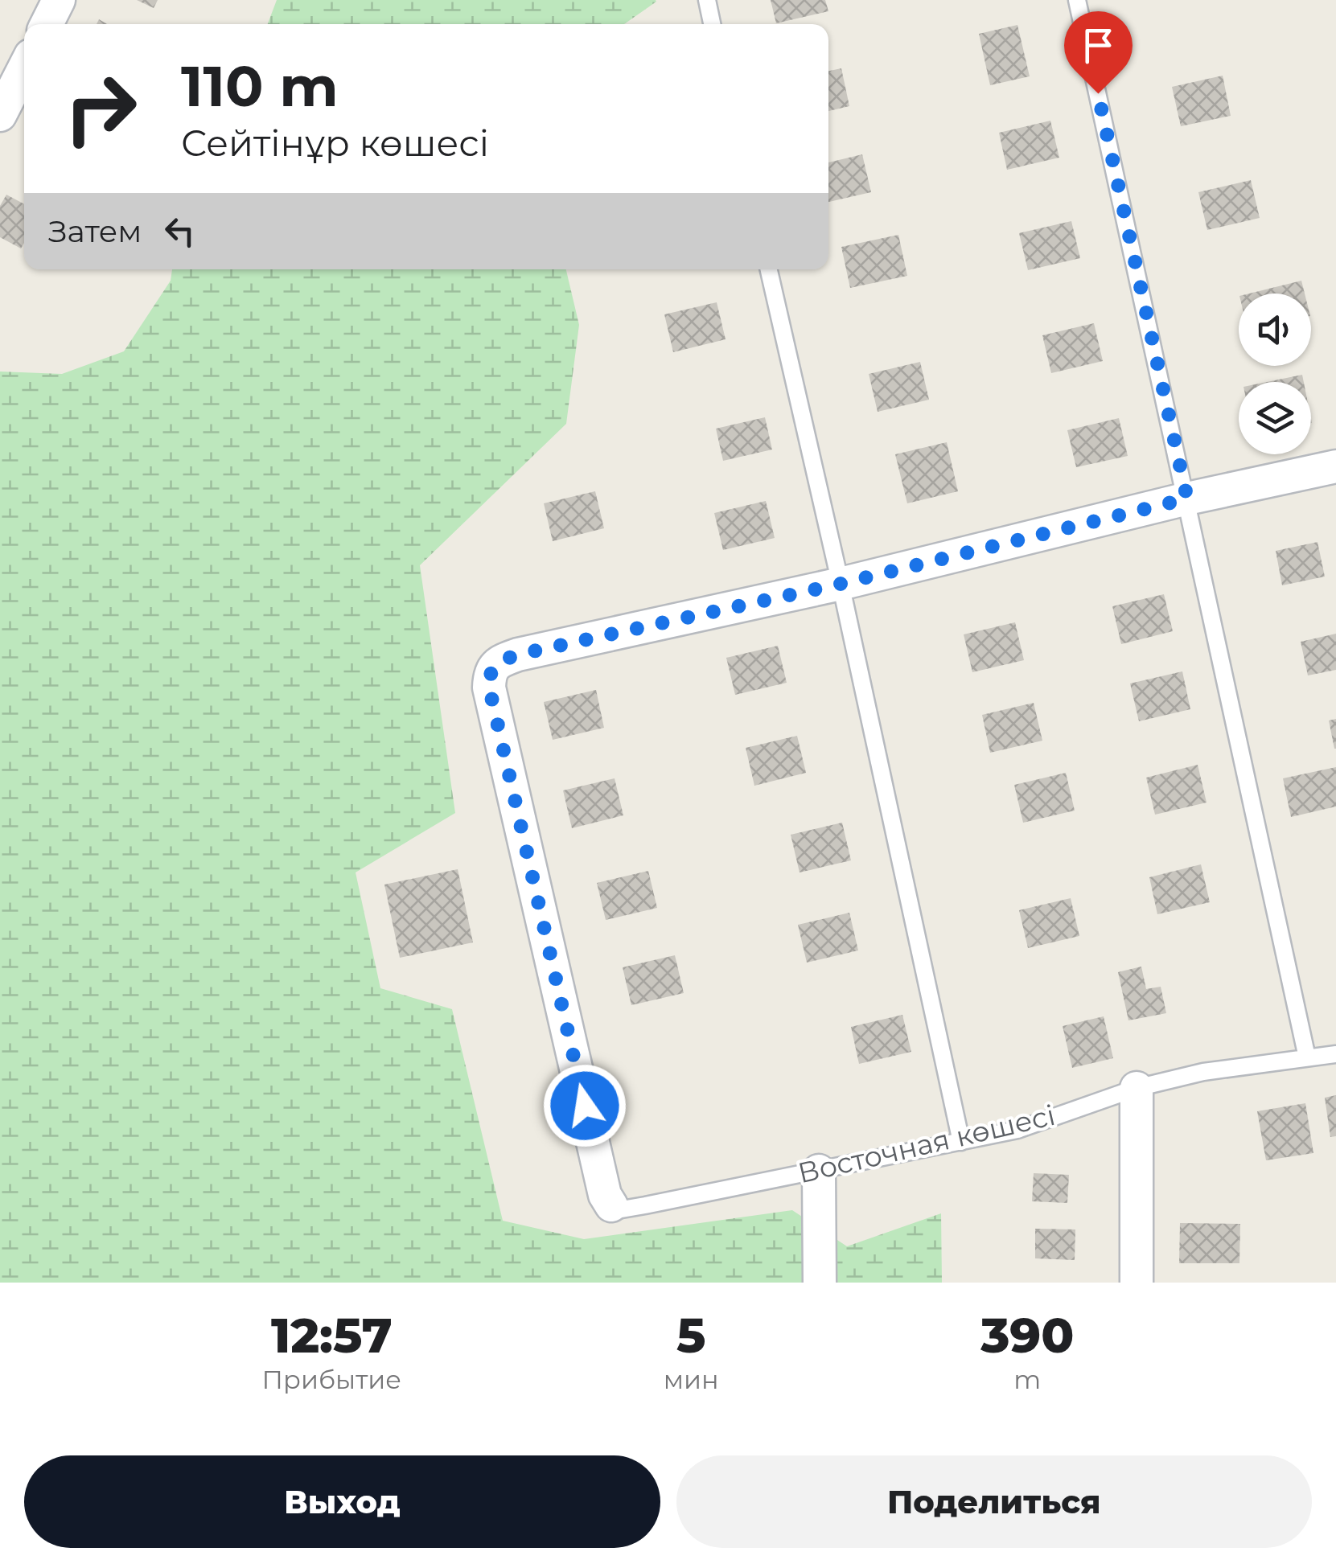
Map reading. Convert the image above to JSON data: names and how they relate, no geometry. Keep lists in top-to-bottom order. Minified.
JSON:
{"streets":{"lane":["Восточная көшесі"]},"page":{"turn":["110 m","Сейтінұр көшесі"],"then":"Затем","eta":["12:57","Прибытие","5","мин","390","m"],"buttons":["Выход","Поделиться"]}}
